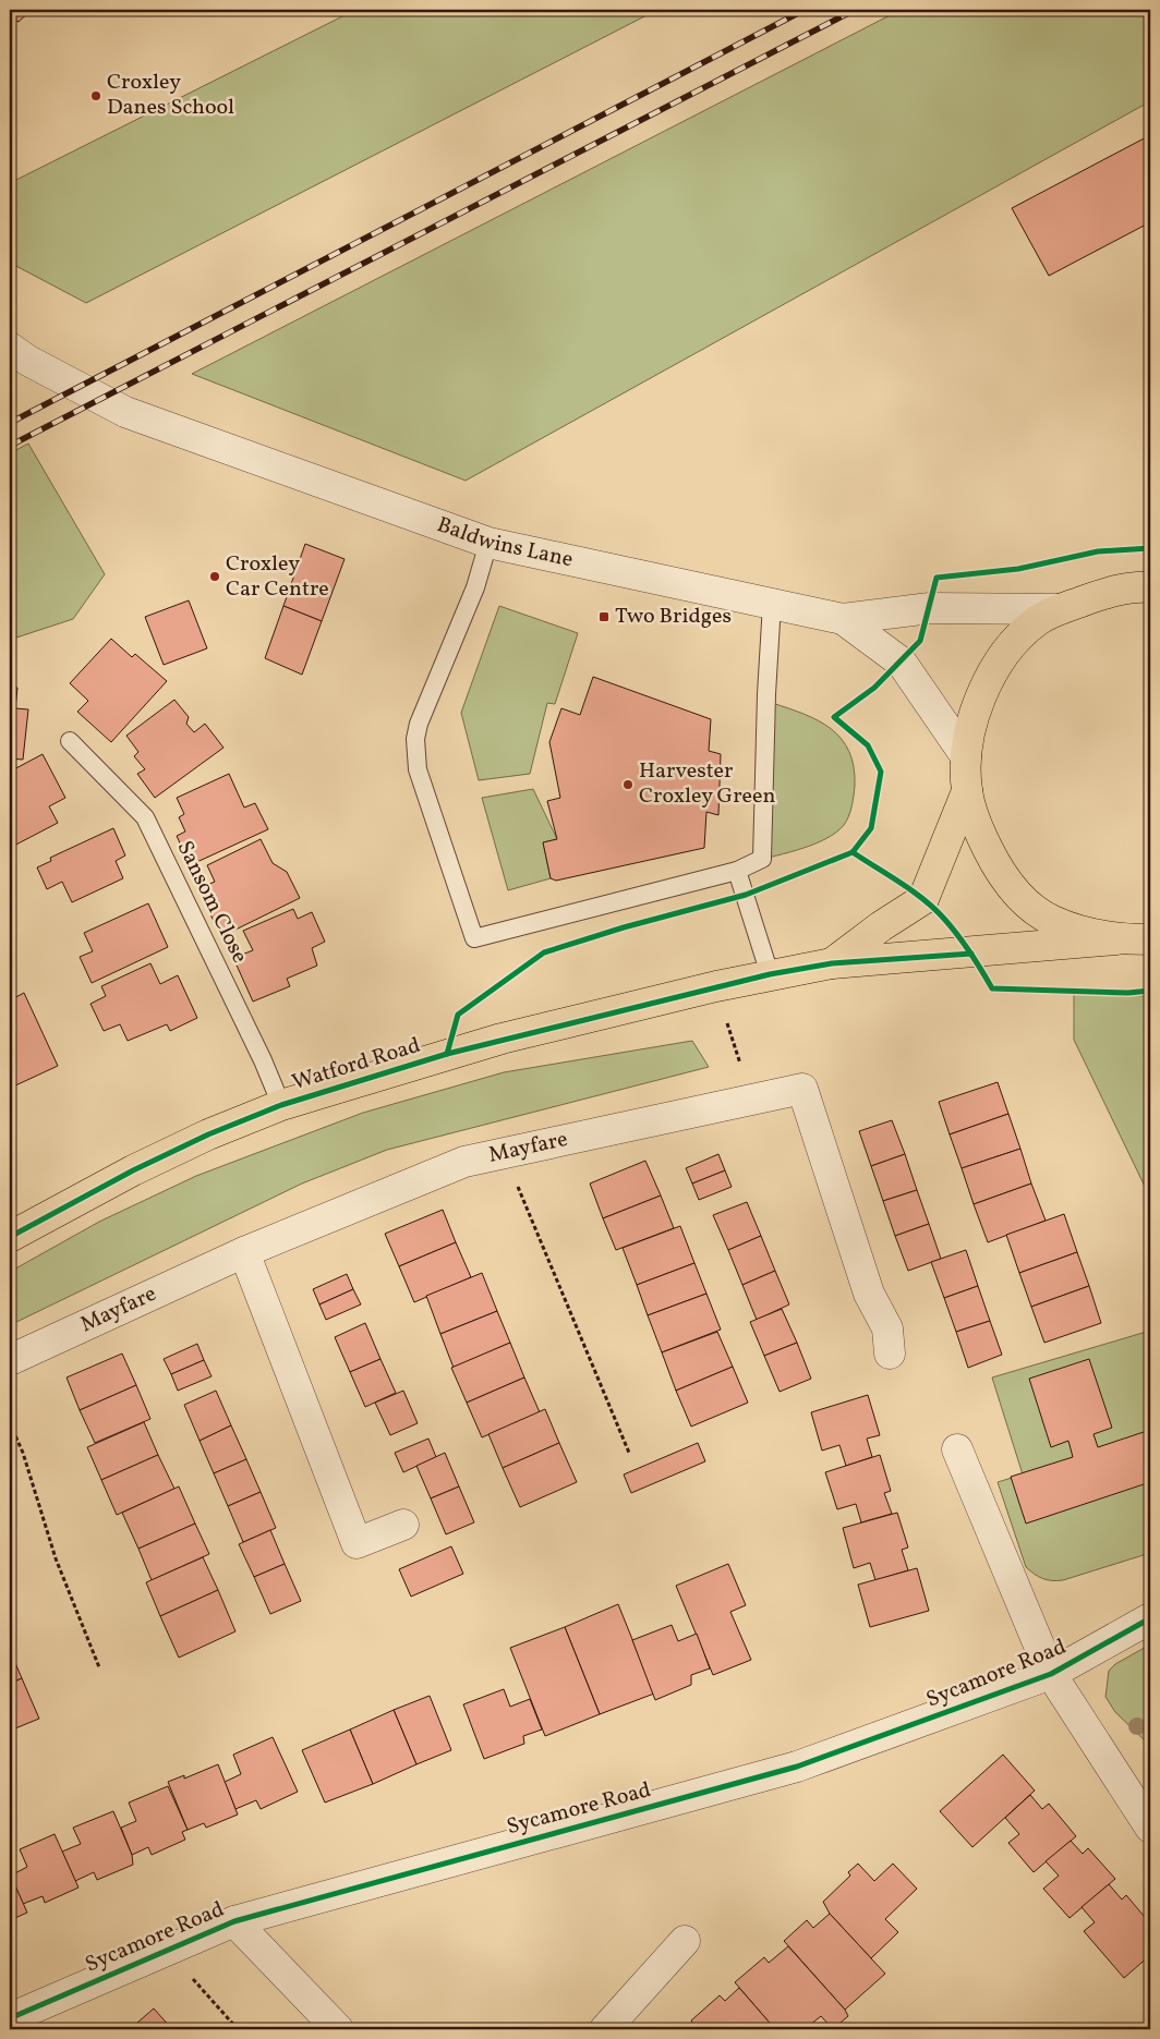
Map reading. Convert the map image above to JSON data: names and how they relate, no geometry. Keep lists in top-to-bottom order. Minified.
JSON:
{"streets":{"main road":["Watford Road"],"street":["Baldwins Lane","Mayfare","Sycamore Road"],"lane":["Sansom Close"]},"crossings":[["Sansom Close","Watford Road"]],"places":{"other":["Croxley Danes School","Croxley Car Centre","Harvester Croxley Green"],"transit":["Two Bridges"]}}
